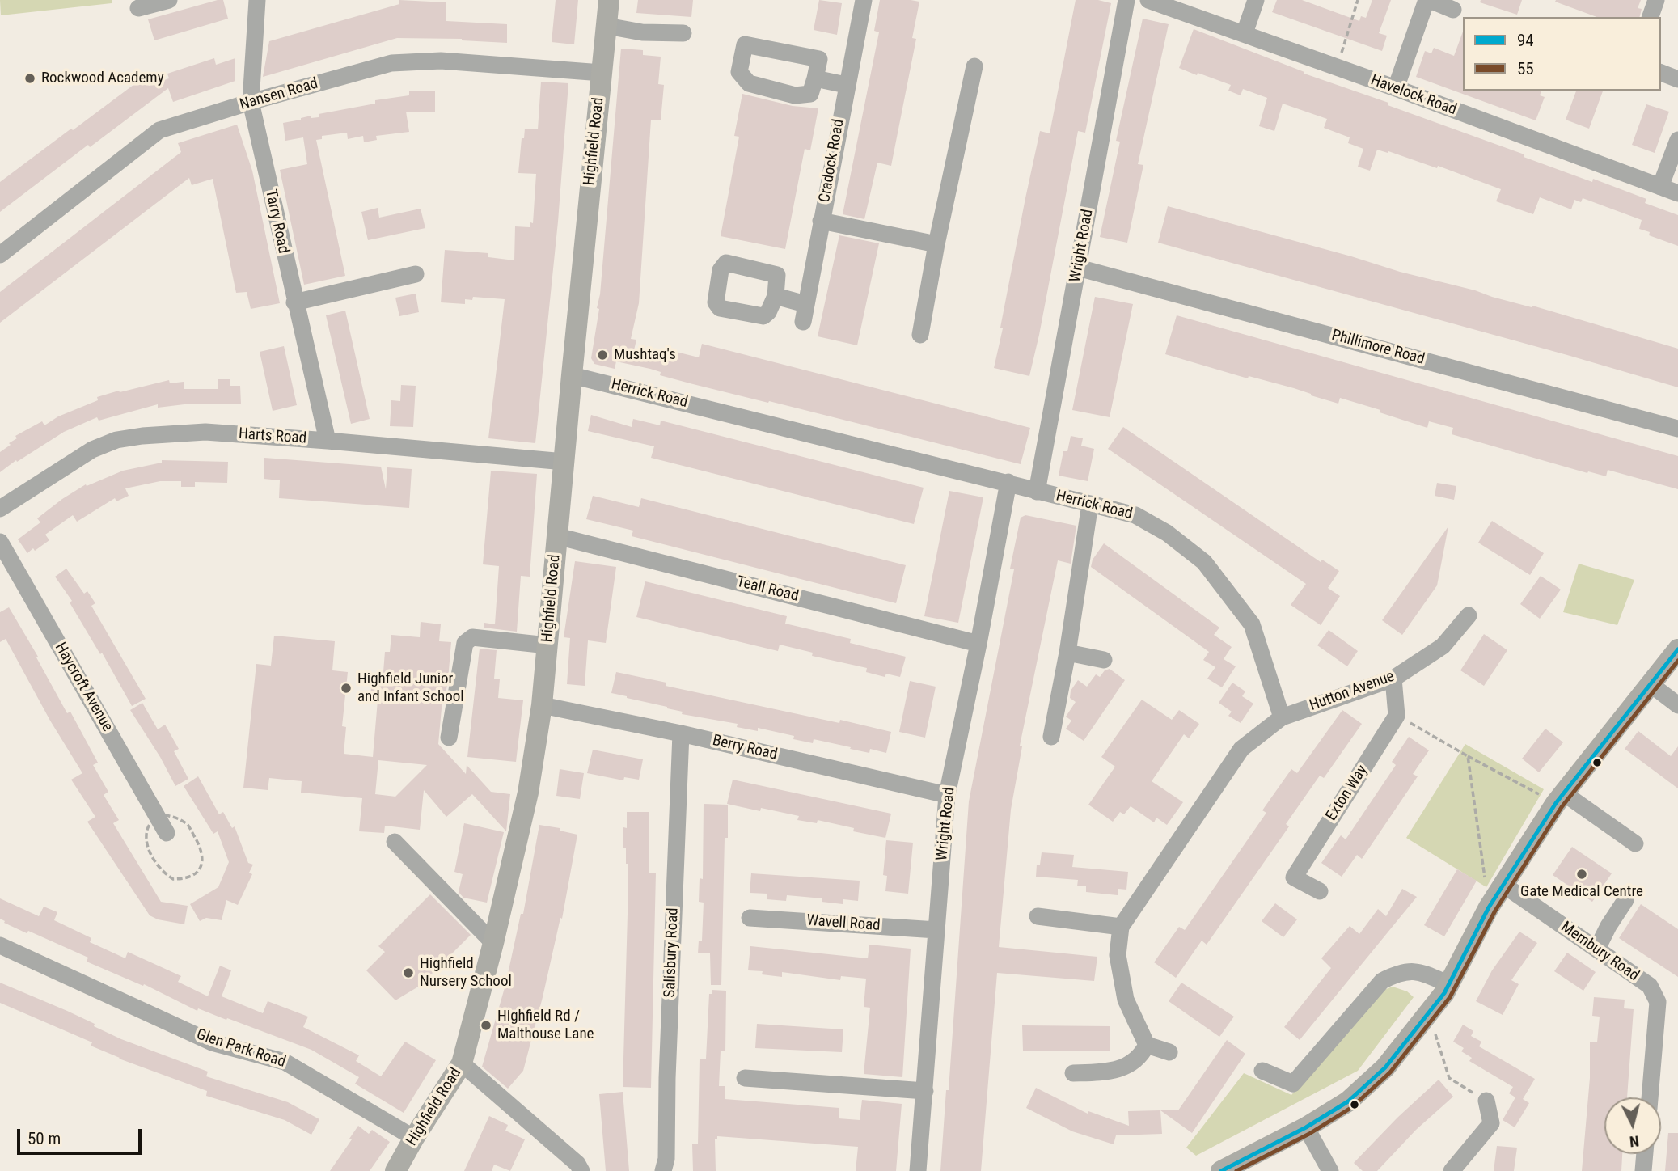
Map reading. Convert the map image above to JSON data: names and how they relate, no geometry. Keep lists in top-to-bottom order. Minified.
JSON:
{"streets":{"main road":["Highfield Road"],"street":["Nansen Road","Havelock Road","Cradock Road","Tarry Road","Wright Road","Phillimore Road","Herrick Road","Harts Road","Teall Road","Haycroft Avenue","Hutton Avenue","Berry Road","Exton Way","Wavell Road","Membury Road","Salisbury Road","Glen Park Road"]},"crossings":[["Nansen Road","Highfield Road"],["Nansen Road","Tarry Road"],["Highfield Road","Herrick Road"],["Highfield Road","Harts Road"],["Highfield Road","Teall Road"],["Highfield Road","Berry Road"],["Highfield Road","Glen Park Road"],["Tarry Road","Harts Road"],["Wright Road","Phillimore Road"],["Wright Road","Herrick Road"],["Wright Road","Teall Road"],["Wright Road","Berry Road"],["Wright Road","Wavell Road"],["Herrick Road","Hutton Avenue"],["Berry Road","Salisbury Road"]],"places":["Rockwood Academy","Mushtaq's","Highfield Junior and Infant School","Gate Medical Centre","Highfield Nursery School","Highfield Rd / Malthouse Lane"],"lines":["transit line 94","transit line 55"],"legend":["94","55"],"scale_bar":"50 m","north":"bottom"}
